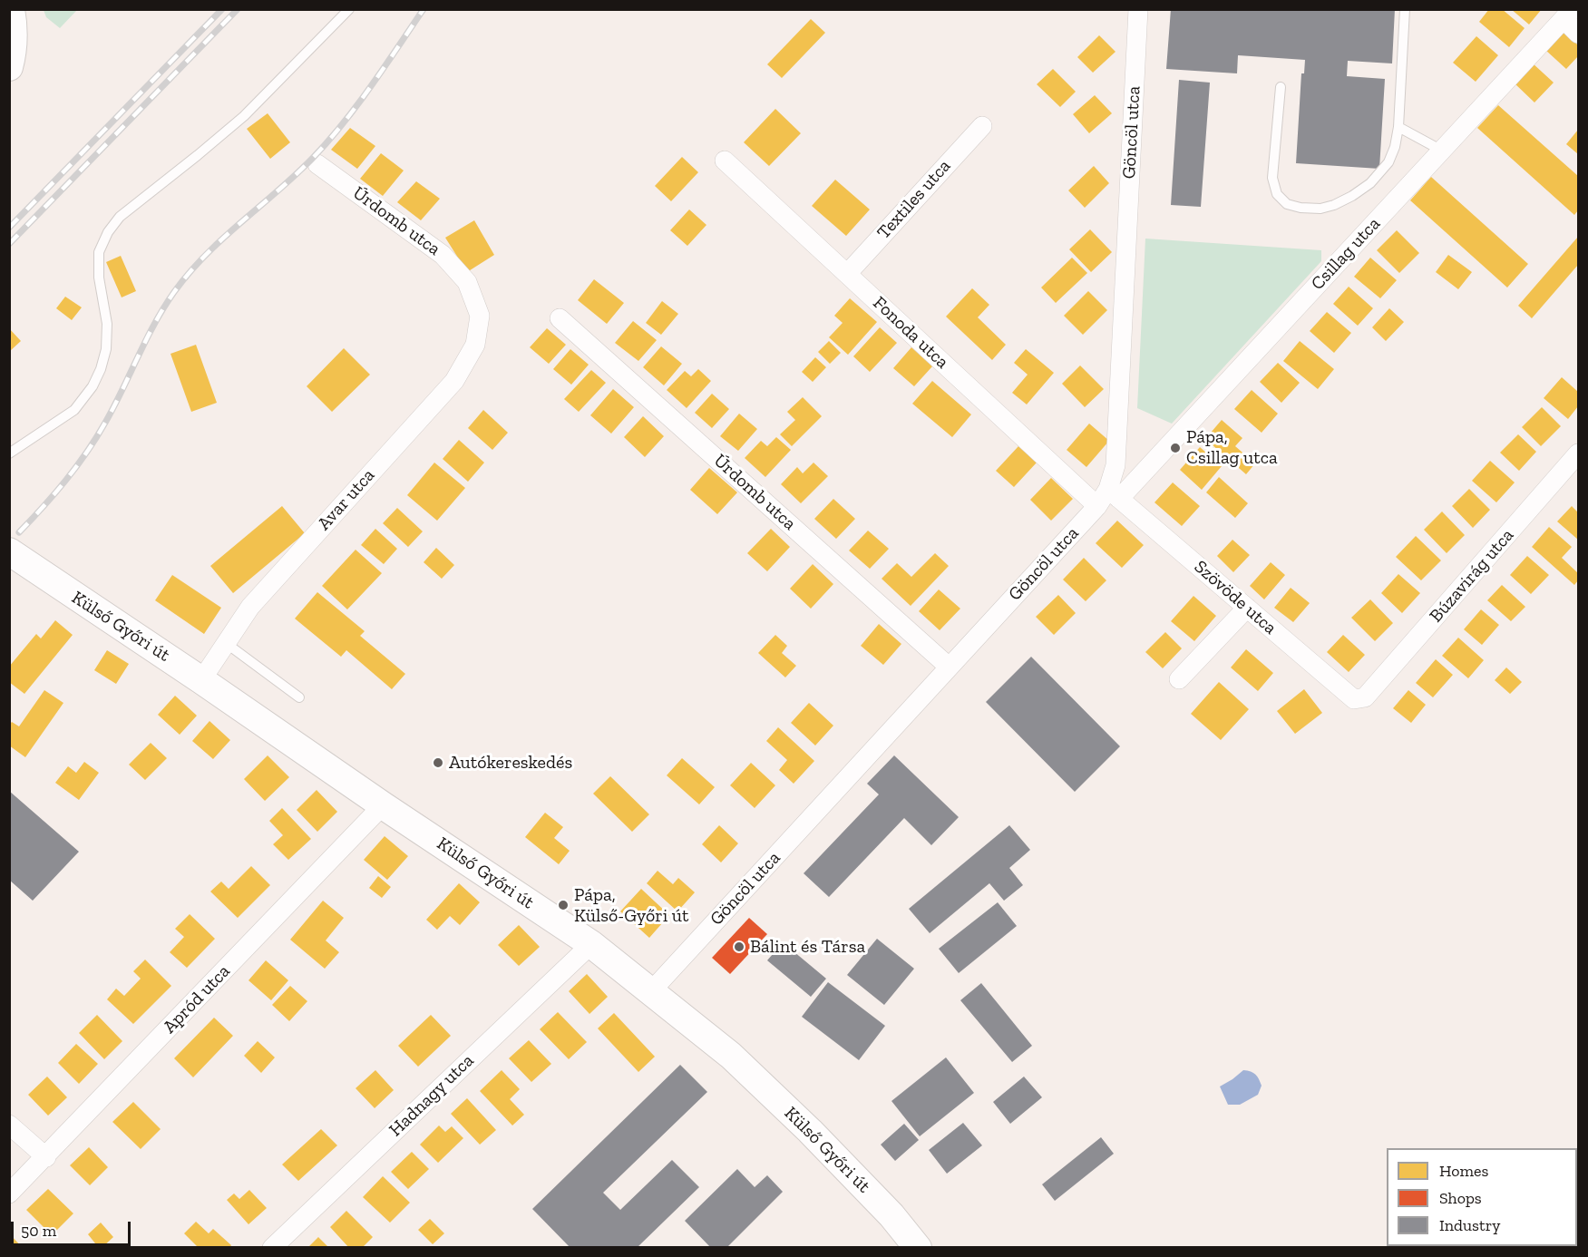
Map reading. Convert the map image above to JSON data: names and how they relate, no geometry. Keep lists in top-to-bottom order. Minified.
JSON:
{"streets":{"main road":["Külső Győri út"],"street":["Göncöl utca","Textiles utca","Úrdomb utca","Csillag utca","Fonoda utca","Avar utca","Búzavirág utca","Szövöde utca","Apród utca","Hadnagy utca"]},"crossings":[["Göncöl utca","Úrdomb utca"],["Göncöl utca","Csillag utca"],["Göncöl utca","Fonoda utca"],["Göncöl utca","Szövöde utca"],["Göncöl utca","Külső Győri út"],["Textiles utca","Fonoda utca"],["Úrdomb utca","Avar utca"],["Csillag utca","Szövöde utca"],["Avar utca","Külső Győri út"],["Búzavirág utca","Szövöde utca"],["Külső Győri út","Apród utca"],["Külső Győri út","Hadnagy utca"]],"places":["Pápa, Csillag utca","Autókereskedés","Pápa, Külső-Győri út","Bálint és Társa"],"legend":["Homes","Shops","Industry"],"scale_bar":"50 m"}
